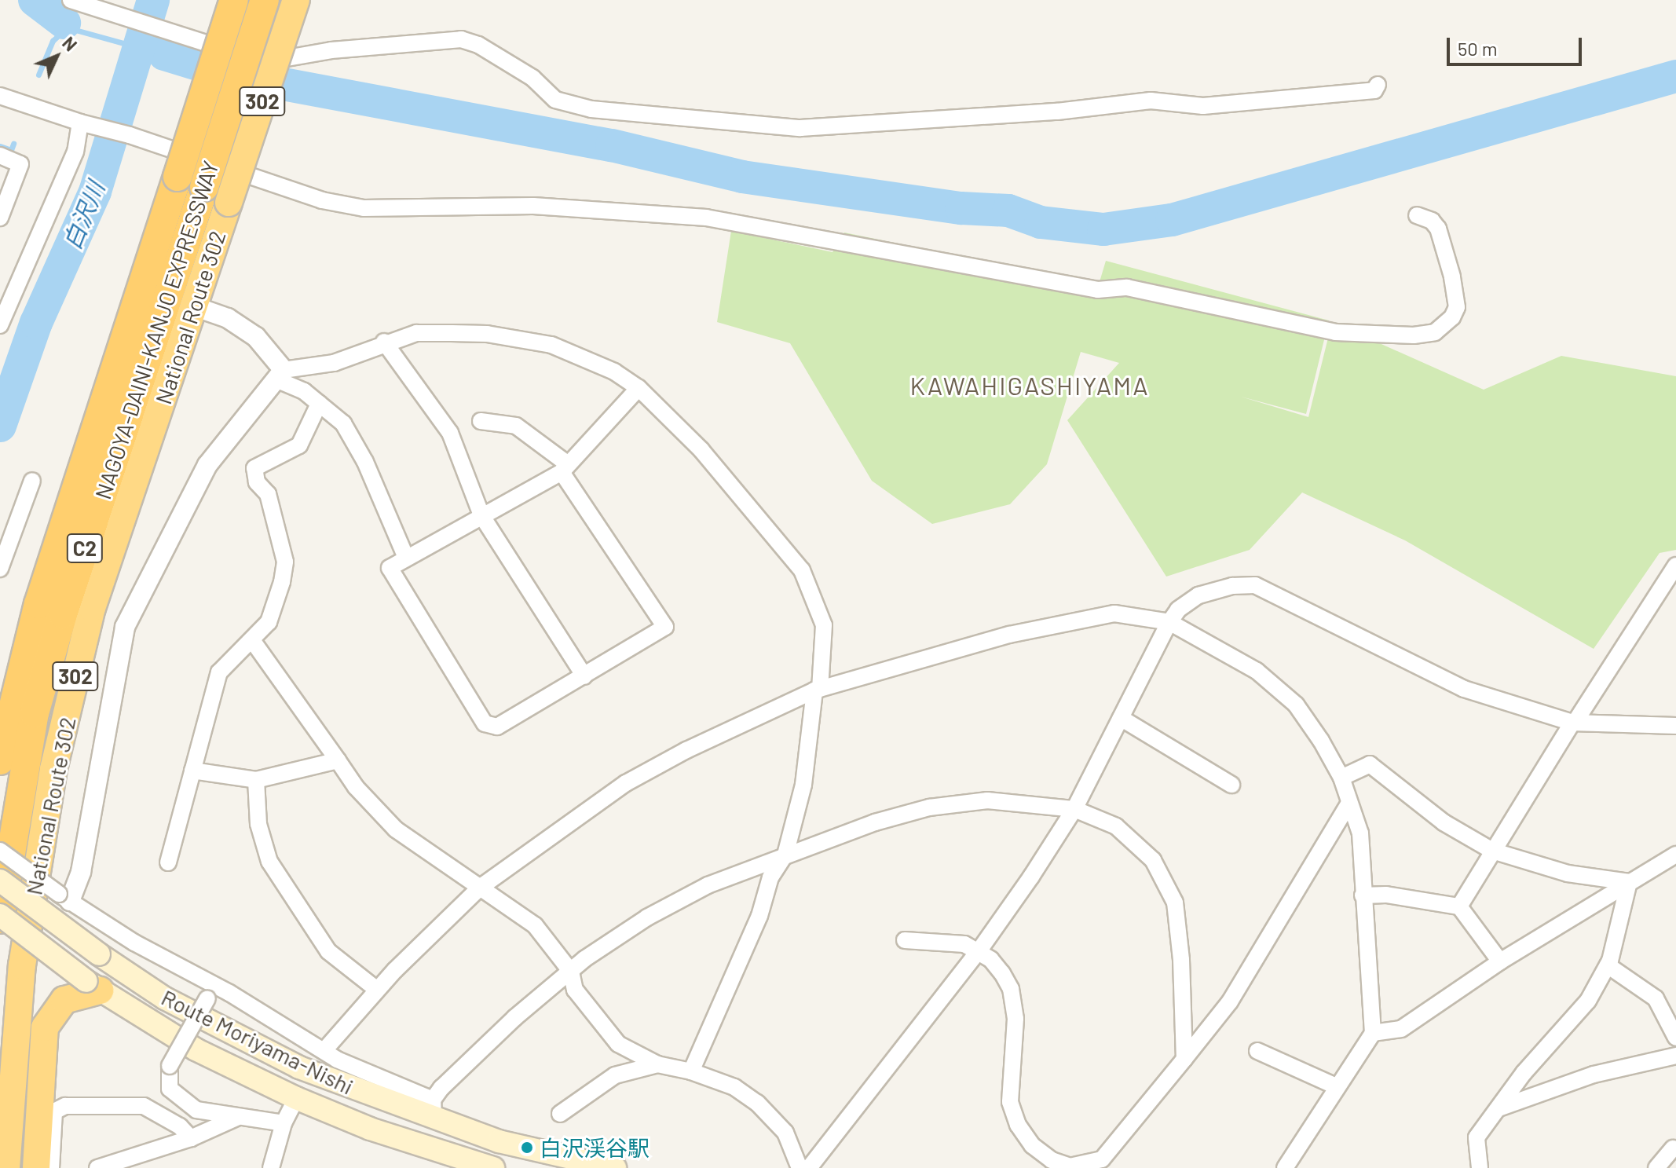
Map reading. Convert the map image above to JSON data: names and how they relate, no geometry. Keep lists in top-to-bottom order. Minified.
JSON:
{"streets":{"highway":["302","National Route 302","NAGOYA-DAINI-KANJO EXPRESSWAY","C2"],"main road":["Route Moriyama-Nishi"]},"crossings":[["NAGOYA-DAINI-KANJO EXPRESSWAY","Route Moriyama-Nishi"]],"districts":["KAWAHIGASHIYAMA"],"water":["白沢川"],"places":["白沢渓谷駅"],"scale_bar":"50 m","north":"top right"}
